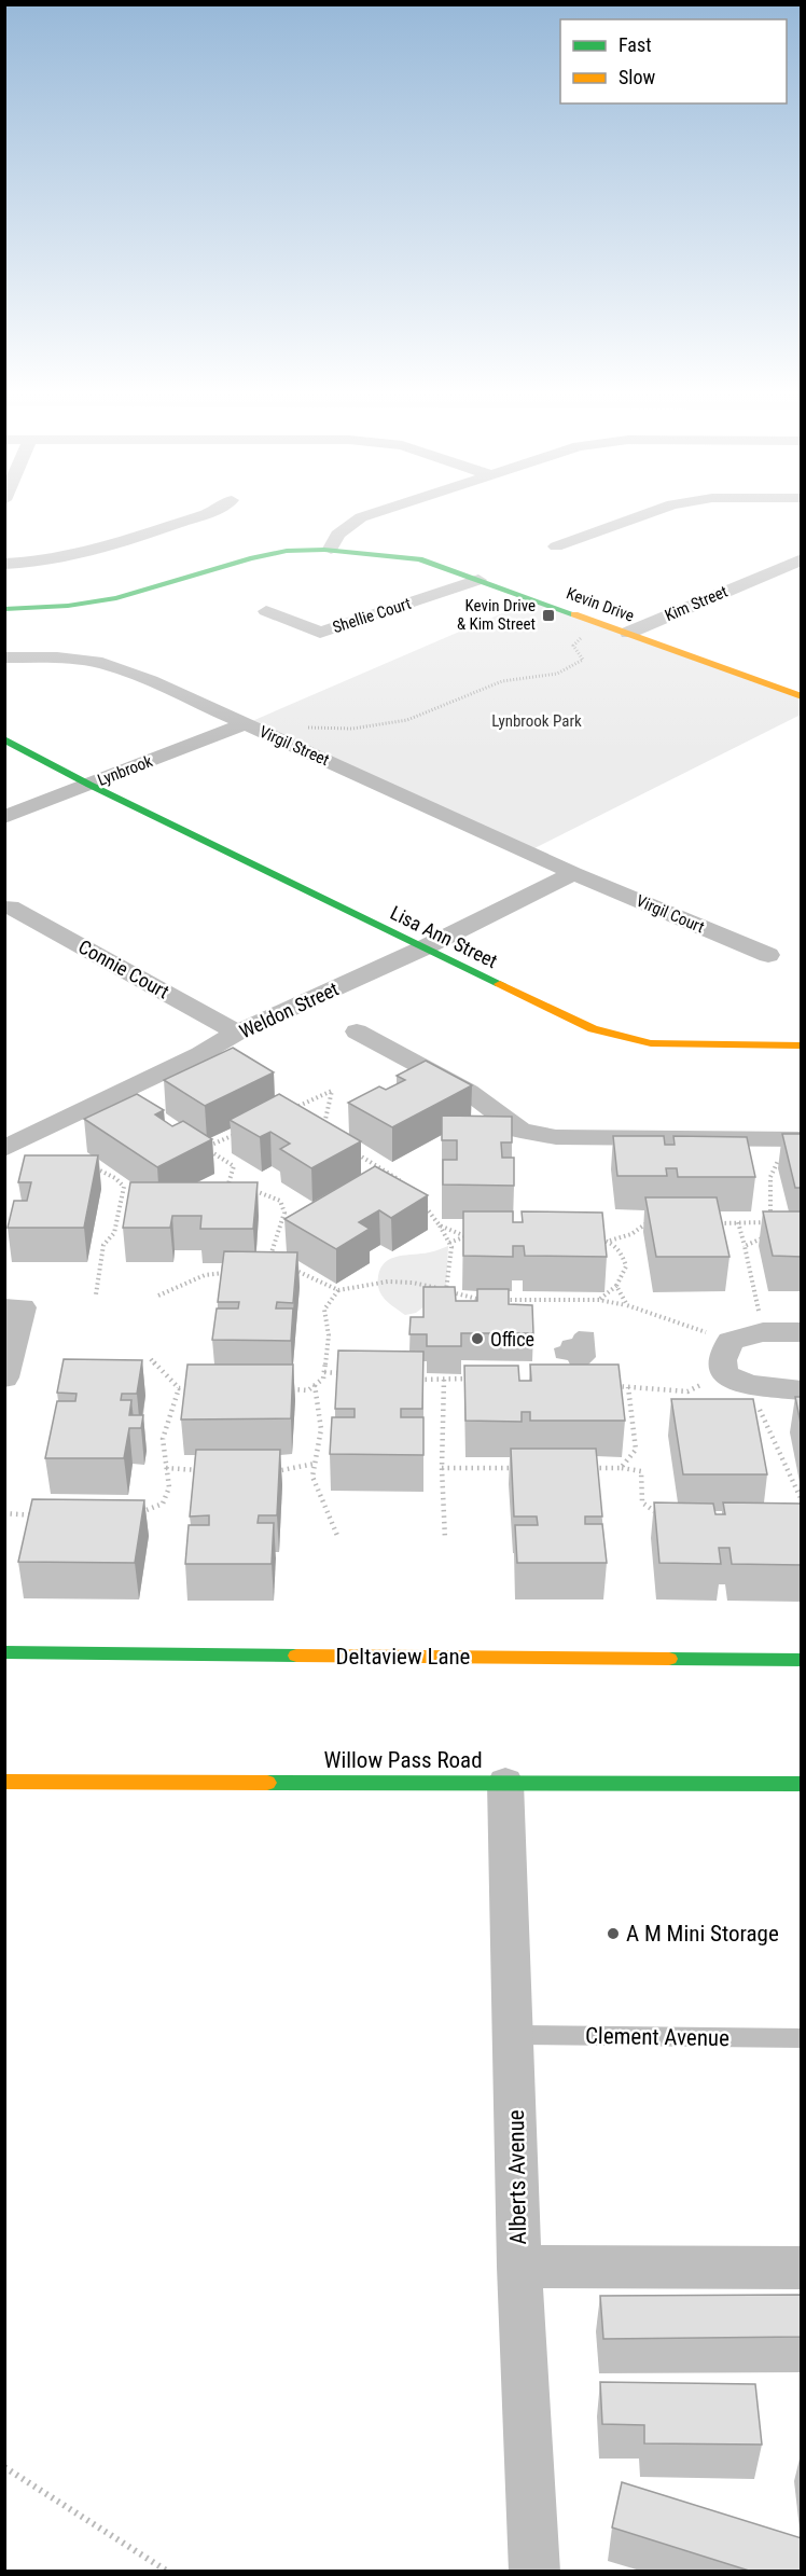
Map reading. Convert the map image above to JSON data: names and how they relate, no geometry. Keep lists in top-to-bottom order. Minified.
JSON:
{"streets":{"street":["Kim Street","Kevin Drive","Shellie Court","Virgil Street","Lynbrook","Virgil Court","Lisa Ann Street","Connie Court","Weldon Street","Deltaview Lane","Willow Pass Road","Alberts Avenue"],"lane":["Clement Avenue"]},"crossings":[["Kim Street","Kevin Drive"],["Kevin Drive","Shellie Court"],["Virgil Street","Lynbrook"],["Virgil Street","Virgil Court"],["Virgil Street","Weldon Street"],["Lynbrook","Lisa Ann Street"],["Virgil Court","Weldon Street"],["Lisa Ann Street","Weldon Street"],["Connie Court","Weldon Street"],["Willow Pass Road","Alberts Avenue"],["Clement Avenue","Alberts Avenue"]],"parks":["Lynbrook Park"],"places":{"transit":["Kevin Drive & Kim Street"],"other":["Office","A M Mini Storage"]},"legend":["Fast","Slow"]}
